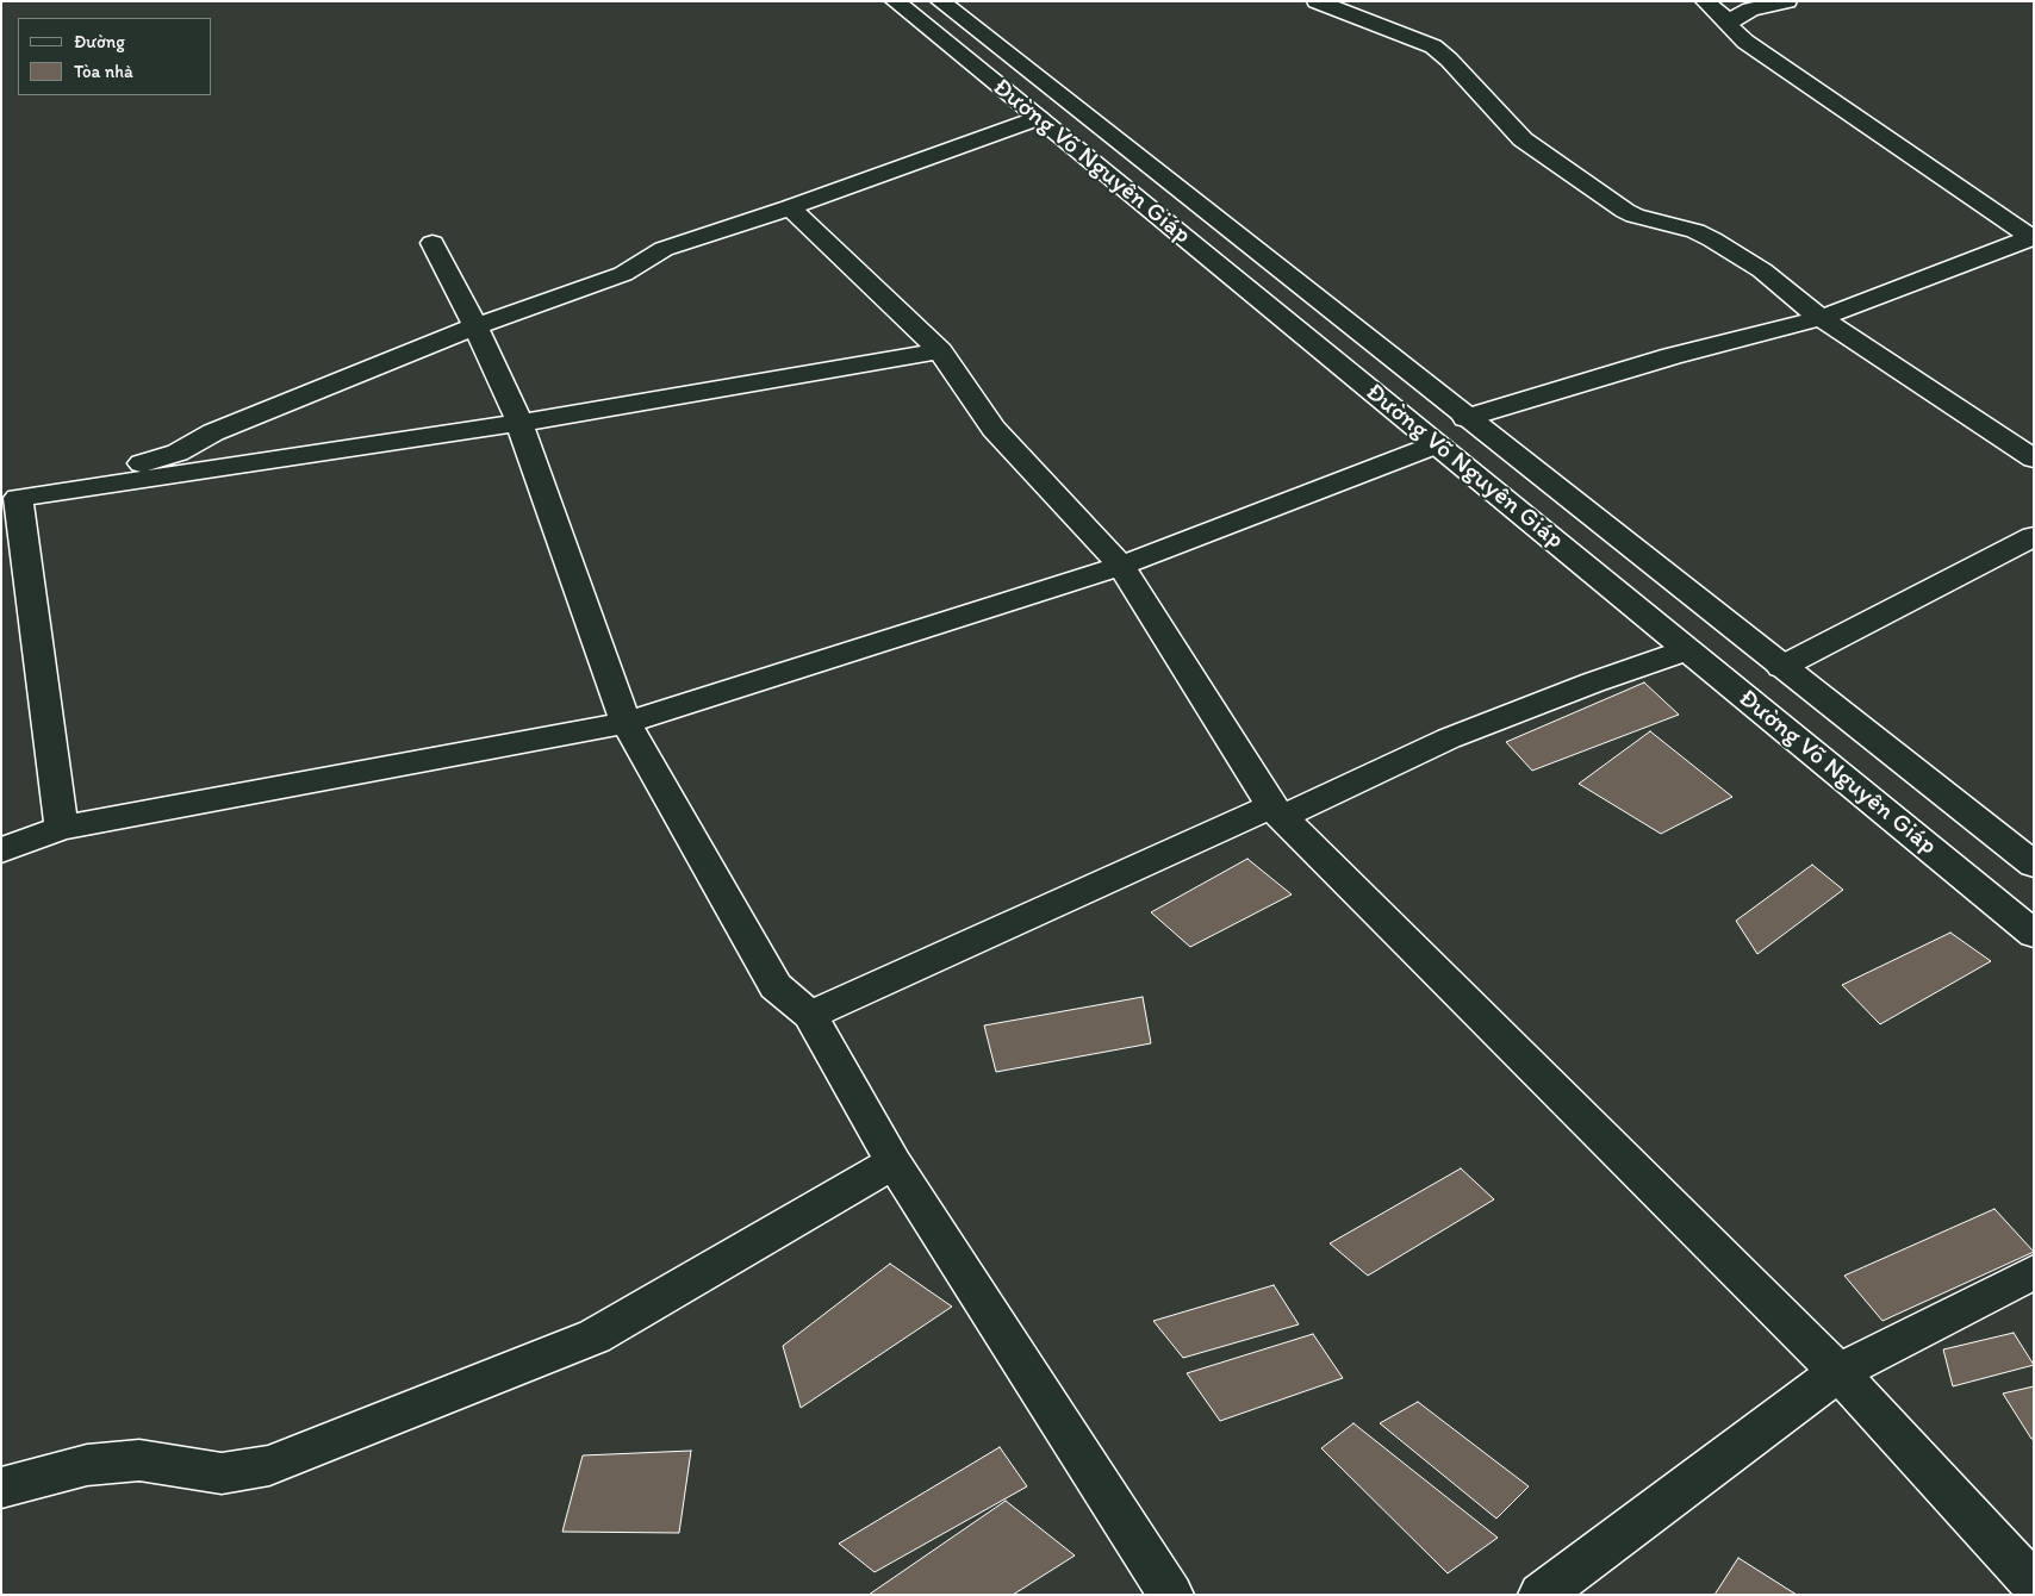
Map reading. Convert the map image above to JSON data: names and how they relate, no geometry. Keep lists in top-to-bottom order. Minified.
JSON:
{"streets":{"street":["Đường Võ Nguyên Giáp"]},"legend":["Đường","Tòa nhà"]}
